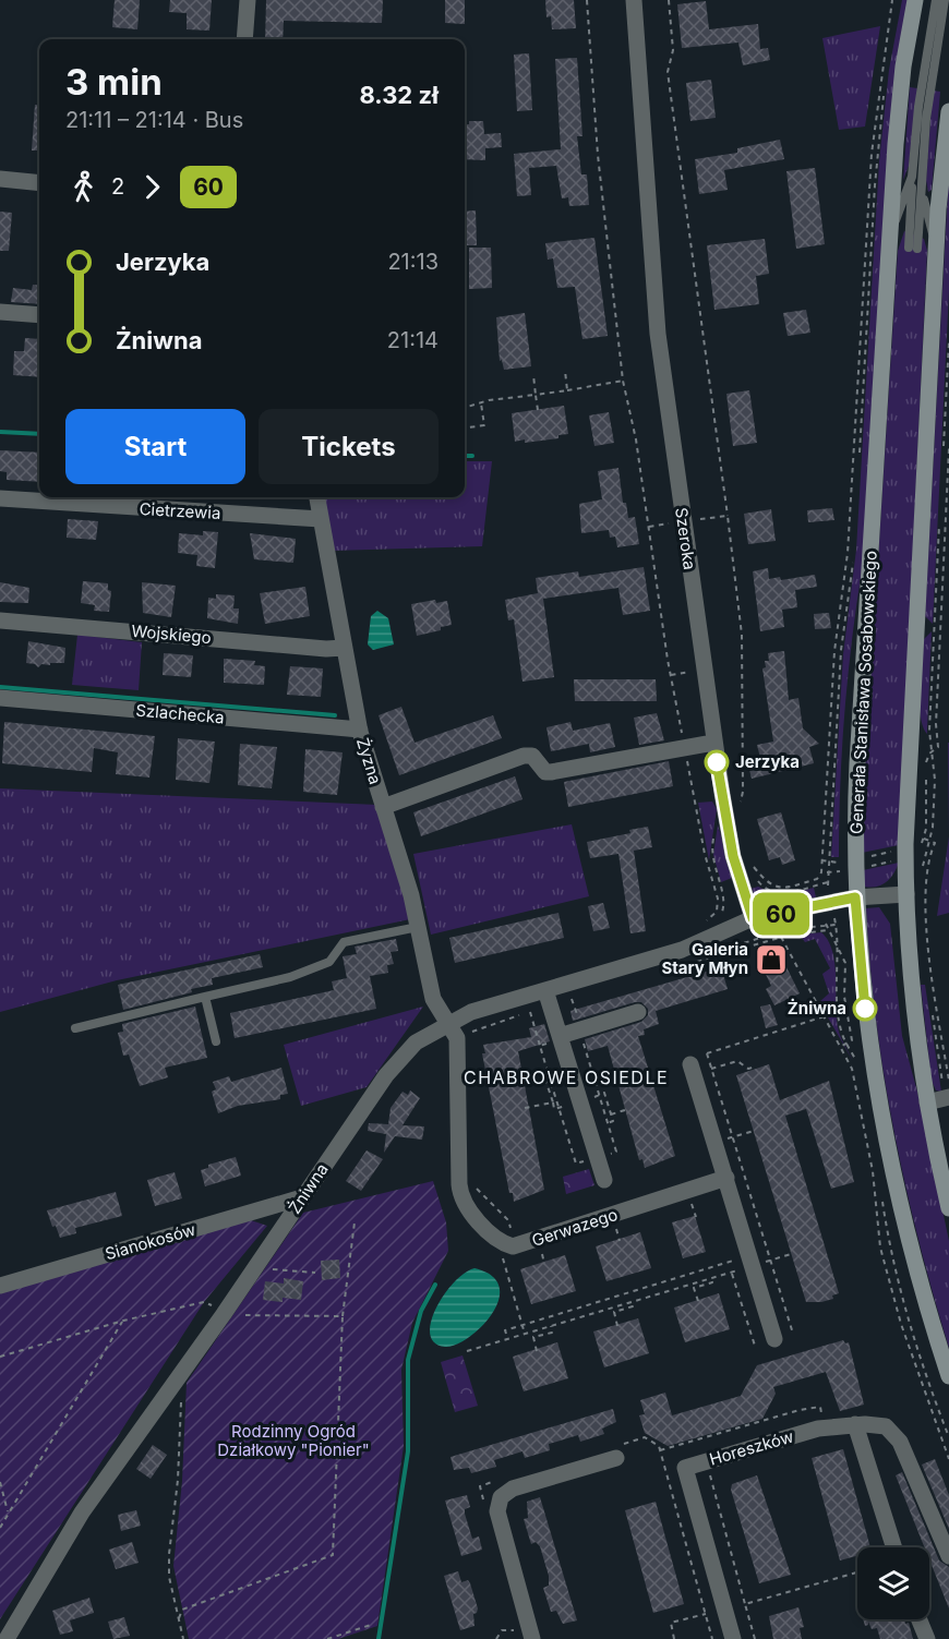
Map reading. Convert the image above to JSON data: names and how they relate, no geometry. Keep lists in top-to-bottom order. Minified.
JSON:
{"streets":{"main road":["Generała Stanisława Sosabowskiego"],"street":["Cietrzewia","Szeroka","Wojskiego","Szlachecka","Żyzna","Żniwna","Gerwazego","Sianokosów","Horeszków"]},"crossings":[["Cietrzewia","Żyzna"],["Szeroka","Żniwna"],["Wojskiego","Żyzna"],["Szlachecka","Żyzna"],["Żyzna","Żniwna"],["Żniwna","Sianokosów"]],"districts":["CHABROWE OSIEDLE"],"parks":["Rodzinny Ogród Działkowy \"Pionier\""],"places":{"other":["Jerzyka","Żniwna"],"shop":["Galeria Stary Młyn"]},"lines":["bus line 60"],"page":{"on_map":"60","heading":["3 min","21:11 – 21:14 · Bus","8.32 zł"],"legs":["2","60"],"list":[{"name":"Jerzyka","value":"21:13"},{"name":"Żniwna","value":"21:14"}],"buttons":["Start","Tickets"]}}
